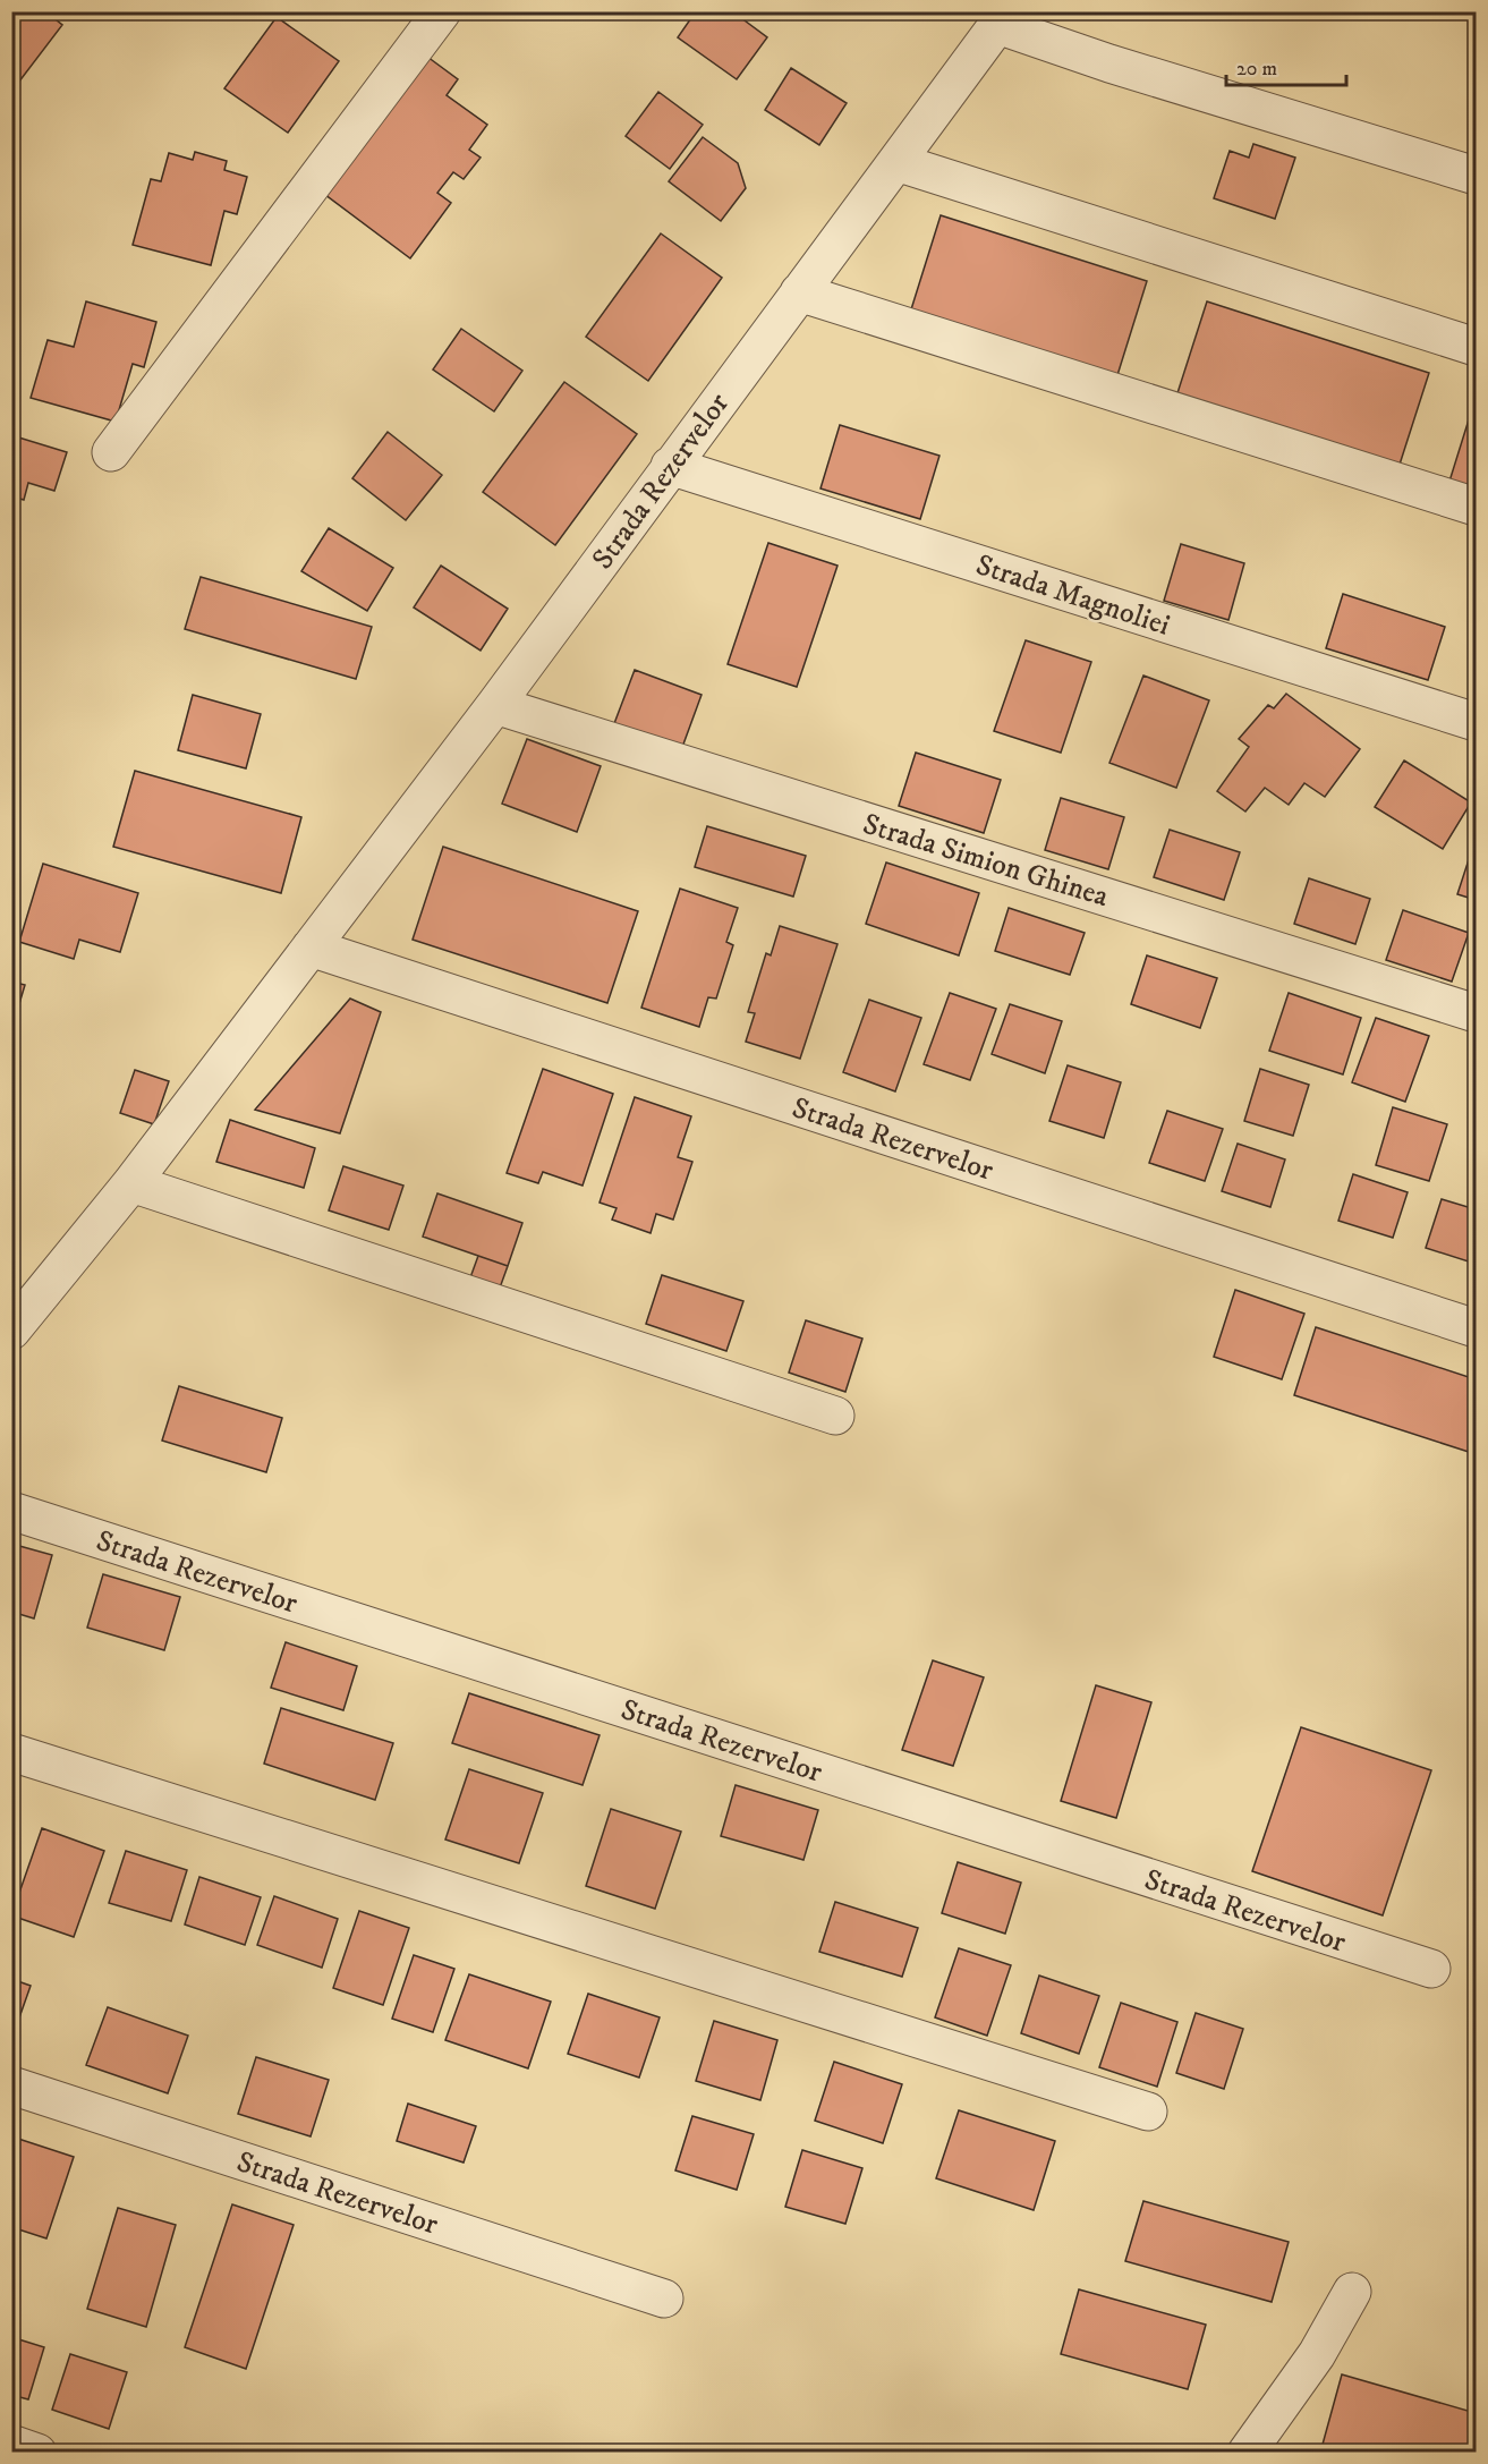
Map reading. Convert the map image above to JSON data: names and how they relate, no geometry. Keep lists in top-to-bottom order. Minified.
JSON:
{"streets":{"street":["Strada Rezervelor","Strada Magnoliei","Strada Simion Ghinea"]},"crossings":[["Strada Rezervelor","Strada Magnoliei"],["Strada Rezervelor","Strada Simion Ghinea"]],"scale_bar":"20 m"}
